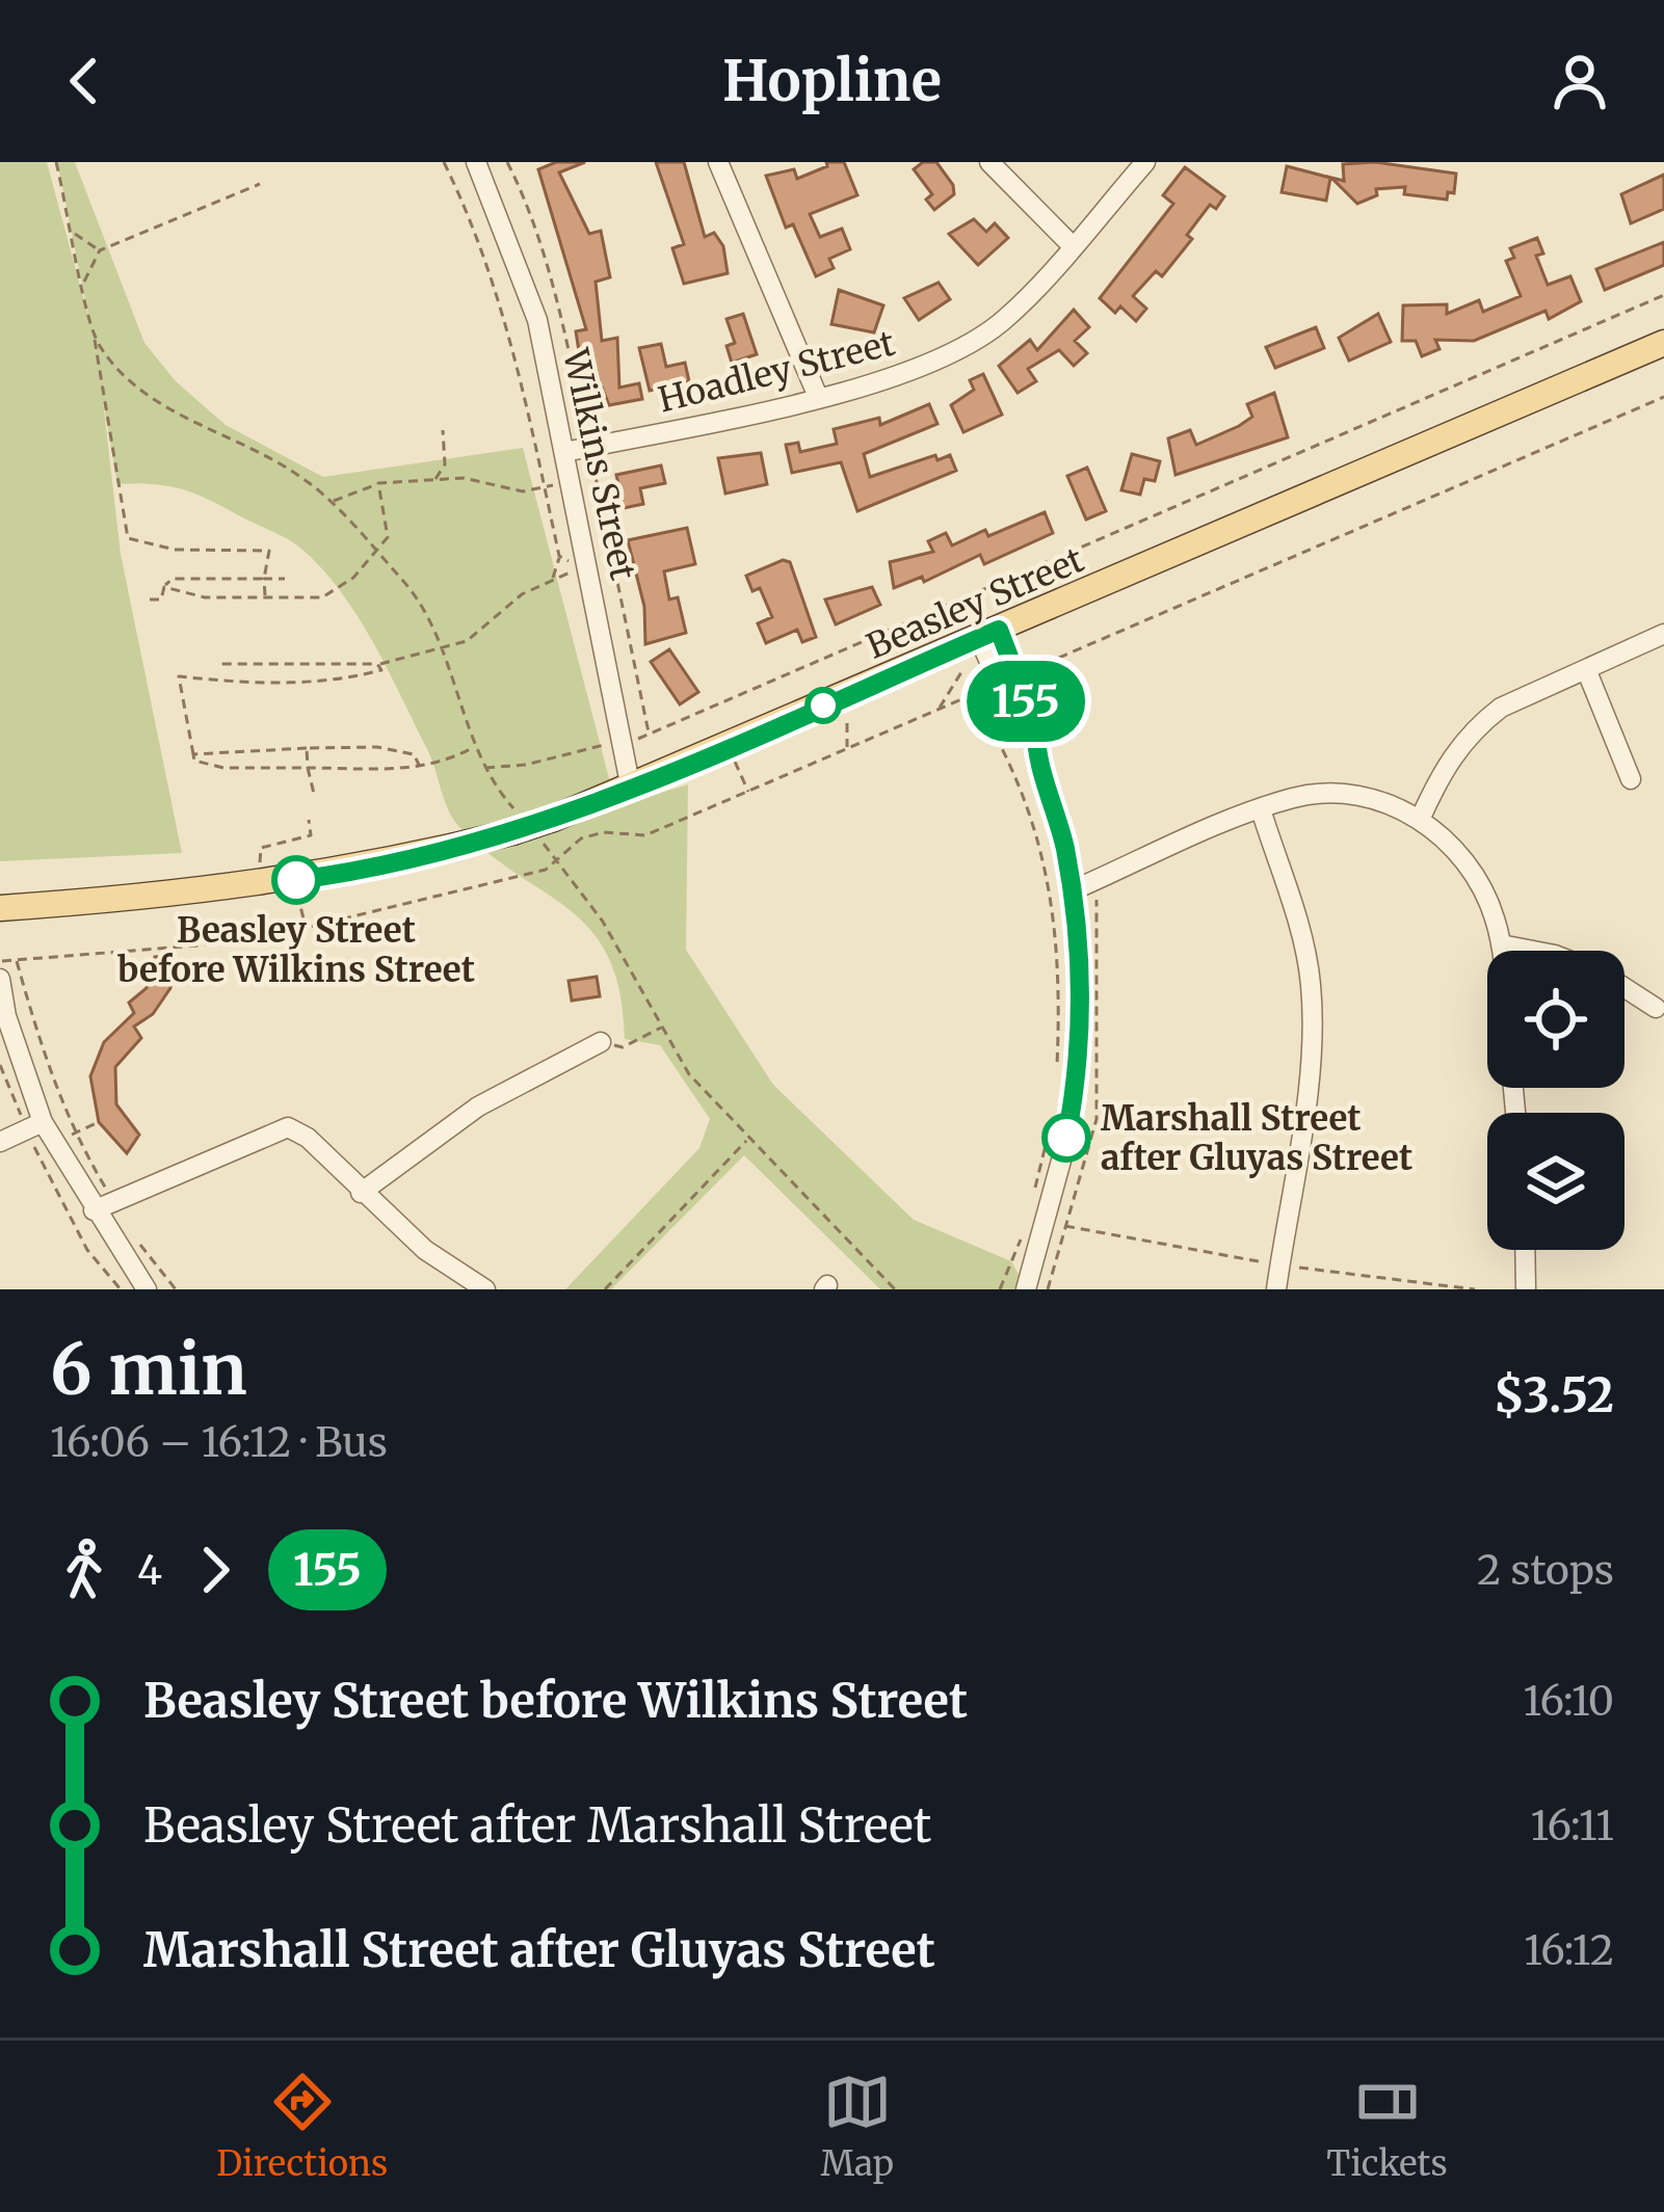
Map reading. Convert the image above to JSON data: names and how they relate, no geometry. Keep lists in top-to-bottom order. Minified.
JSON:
{"streets":{"main road":["Beasley Street"],"street":["Hoadley Street","Wilkins Street"]},"crossings":[["Hoadley Street","Wilkins Street"],["Wilkins Street","Beasley Street"]],"places":["Beasley Street before Wilkins Street","Marshall Street after Gluyas Street"],"lines":["bus line 155"],"page":{"header":"Hopline","on_map":"155","heading":["6 min","16:06 – 16:12 · Bus","$3.52"],"legs":["4","155","2 stops"],"list":[{"name":"Beasley Street before Wilkins Street","value":"16:10"},{"name":"Beasley Street after Marshall Street","value":"16:11"},{"name":"Marshall Street after Gluyas Street","value":"16:12"}],"tabs":["Directions","Map","Tickets"]}}
